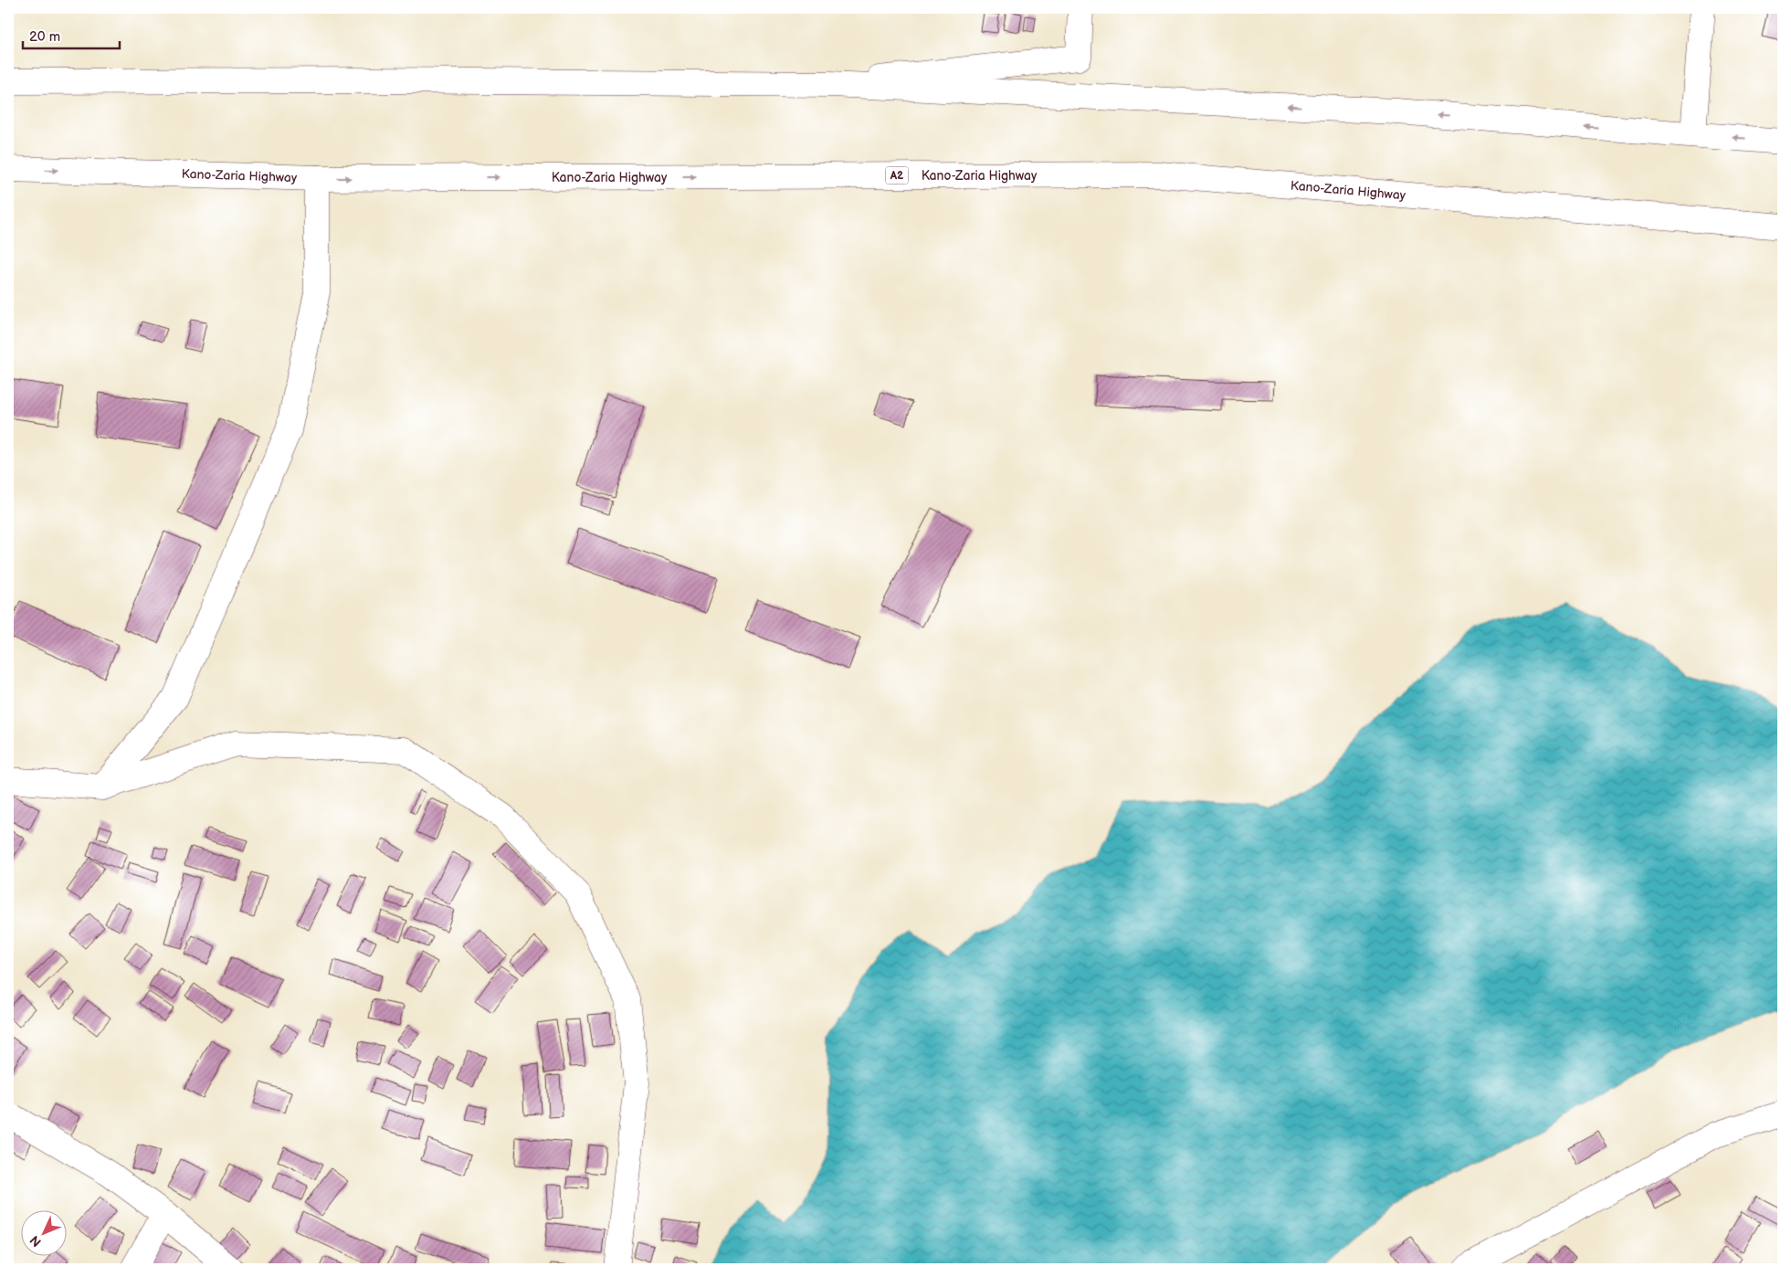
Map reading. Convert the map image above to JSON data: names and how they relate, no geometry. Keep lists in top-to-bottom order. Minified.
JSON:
{"streets":{"main road":["Kano-Zaria Highway","A2"]},"scale_bar":"20 m","north":"bottom left"}
